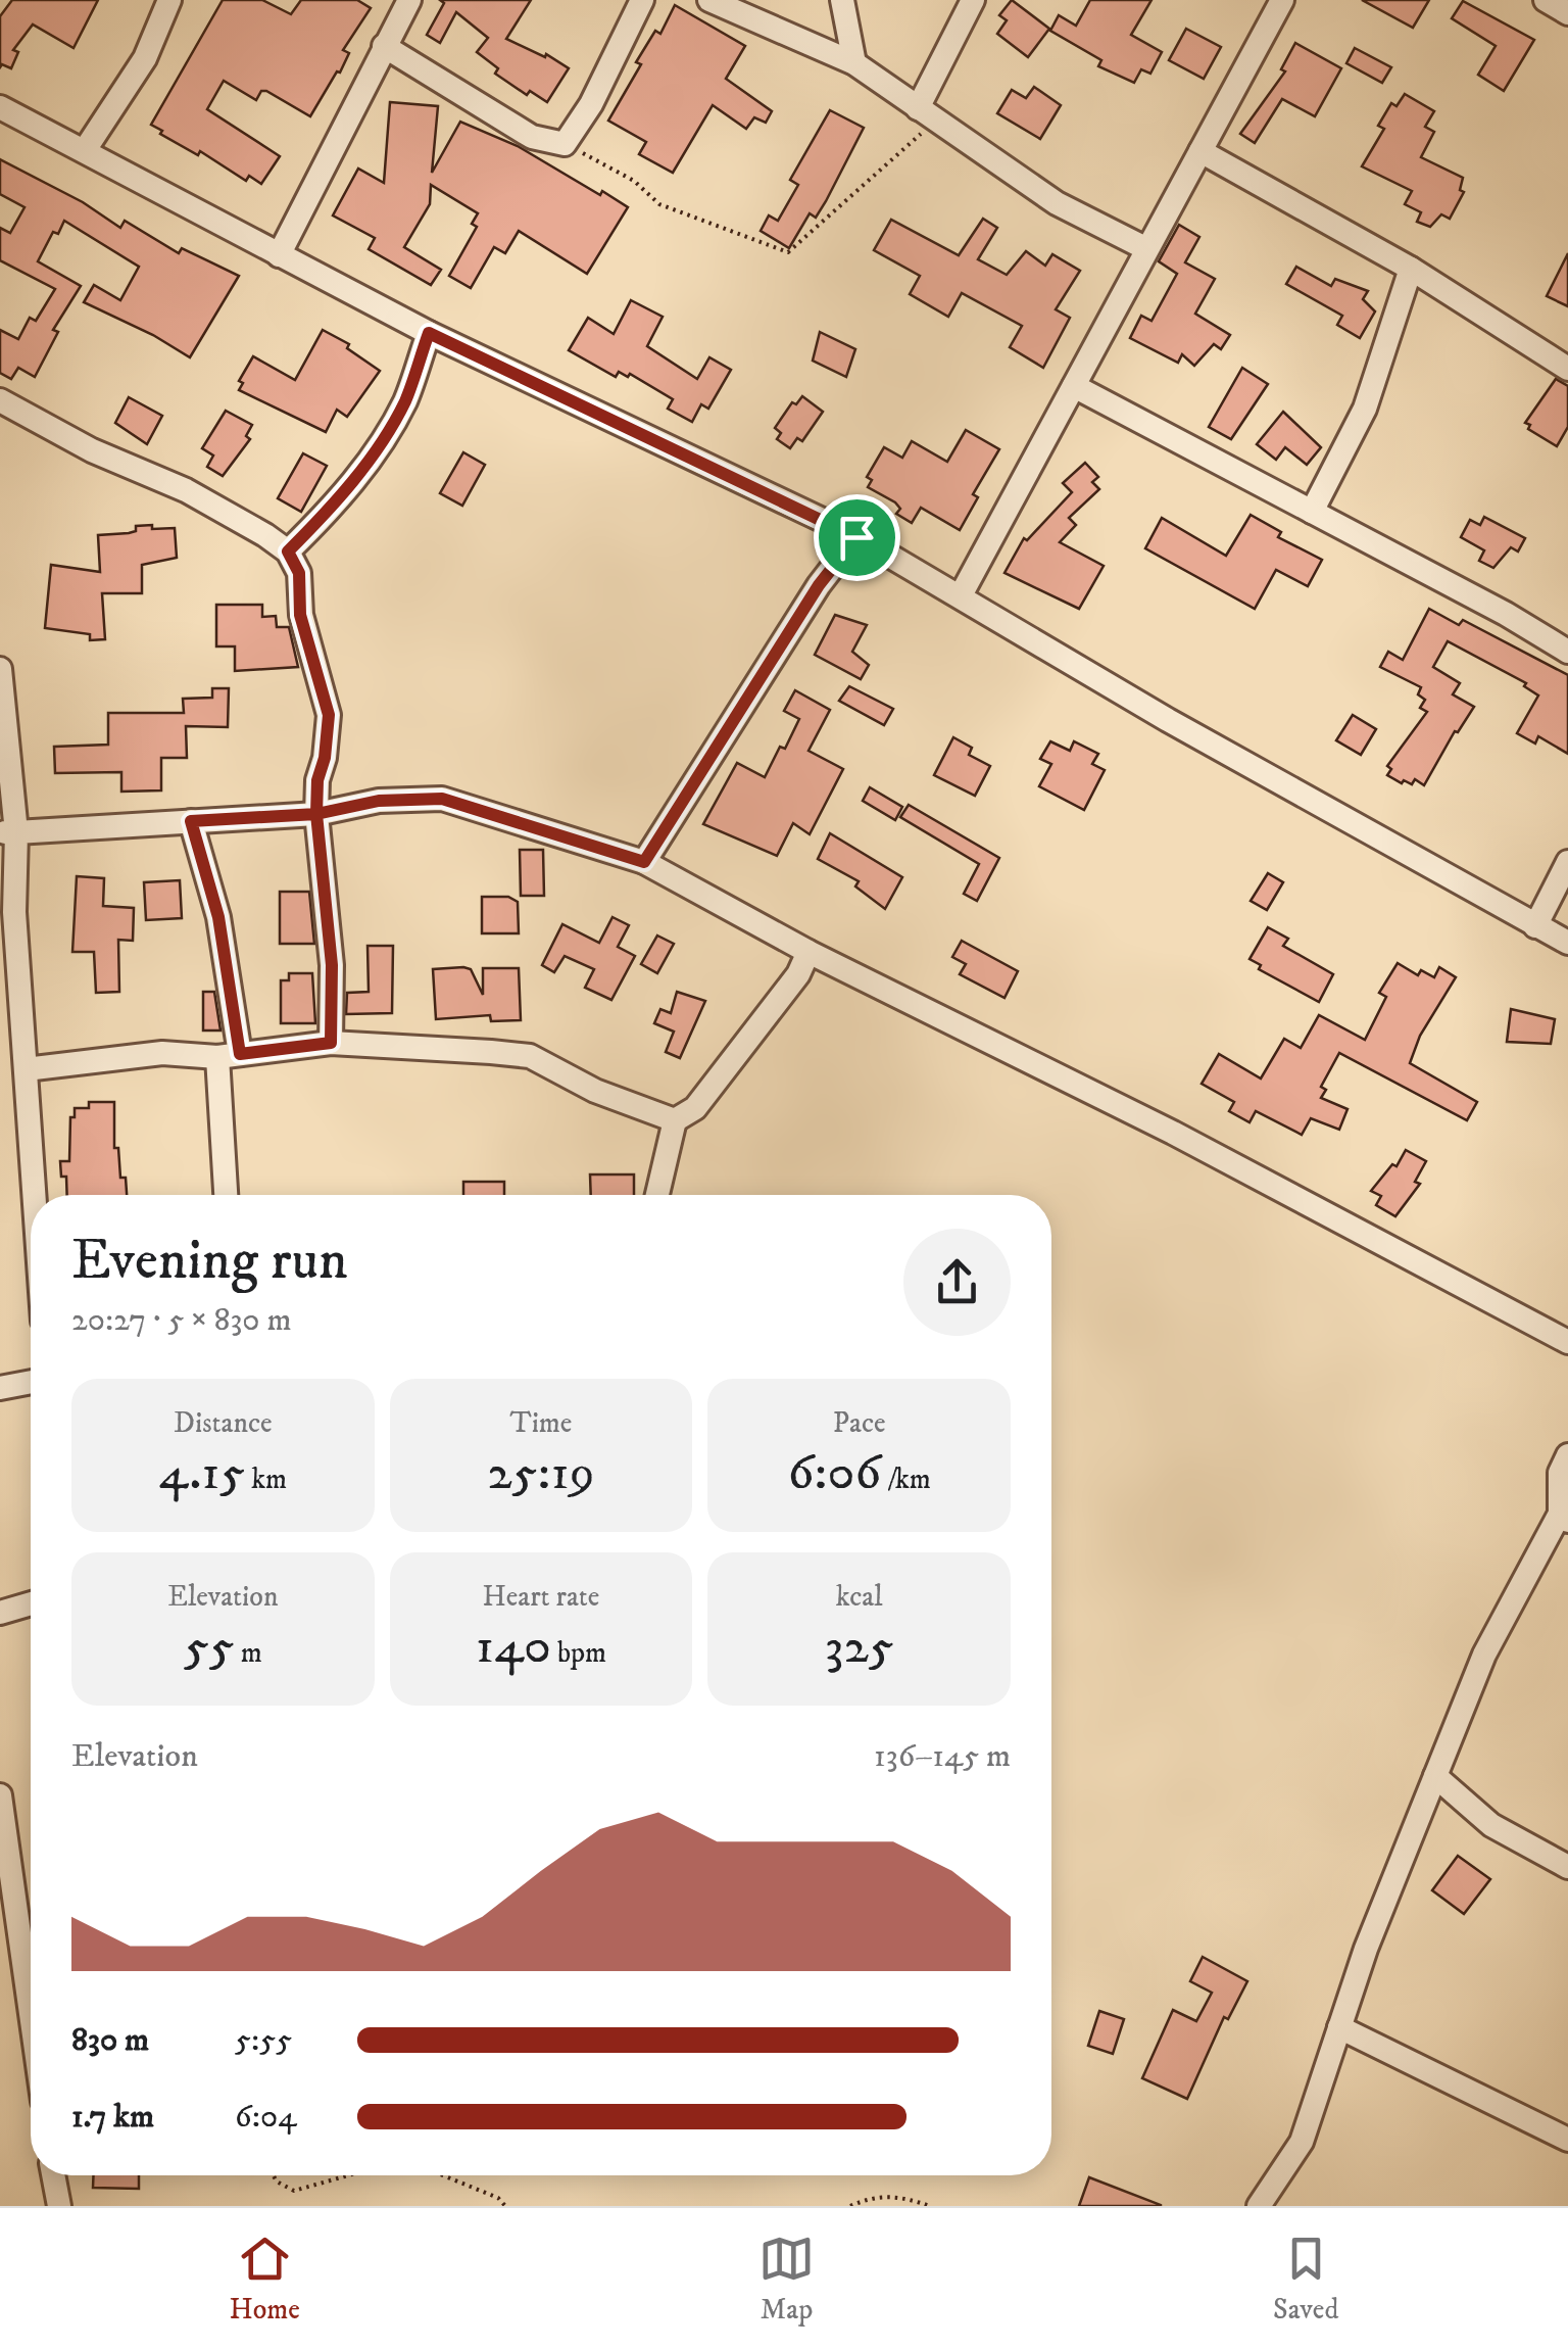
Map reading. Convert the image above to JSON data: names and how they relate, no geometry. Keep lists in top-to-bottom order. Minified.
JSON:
{"page":{"heading":["Evening run","20:27 · 5 × 830 m"],"stats":[["Distance","4.15 km"],["Time","25:19"],["Pace","6:06 /km"],["Elevation","55 m"],["Heart rate","140 bpm"],["kcal","325"]],"chart":["Elevation","136–145 m"],"list":[{"name":"830 m","note":"5:55"},{"name":"1.7 km","note":"6:04"}],"tabs":["Home","Map","Saved"]}}
